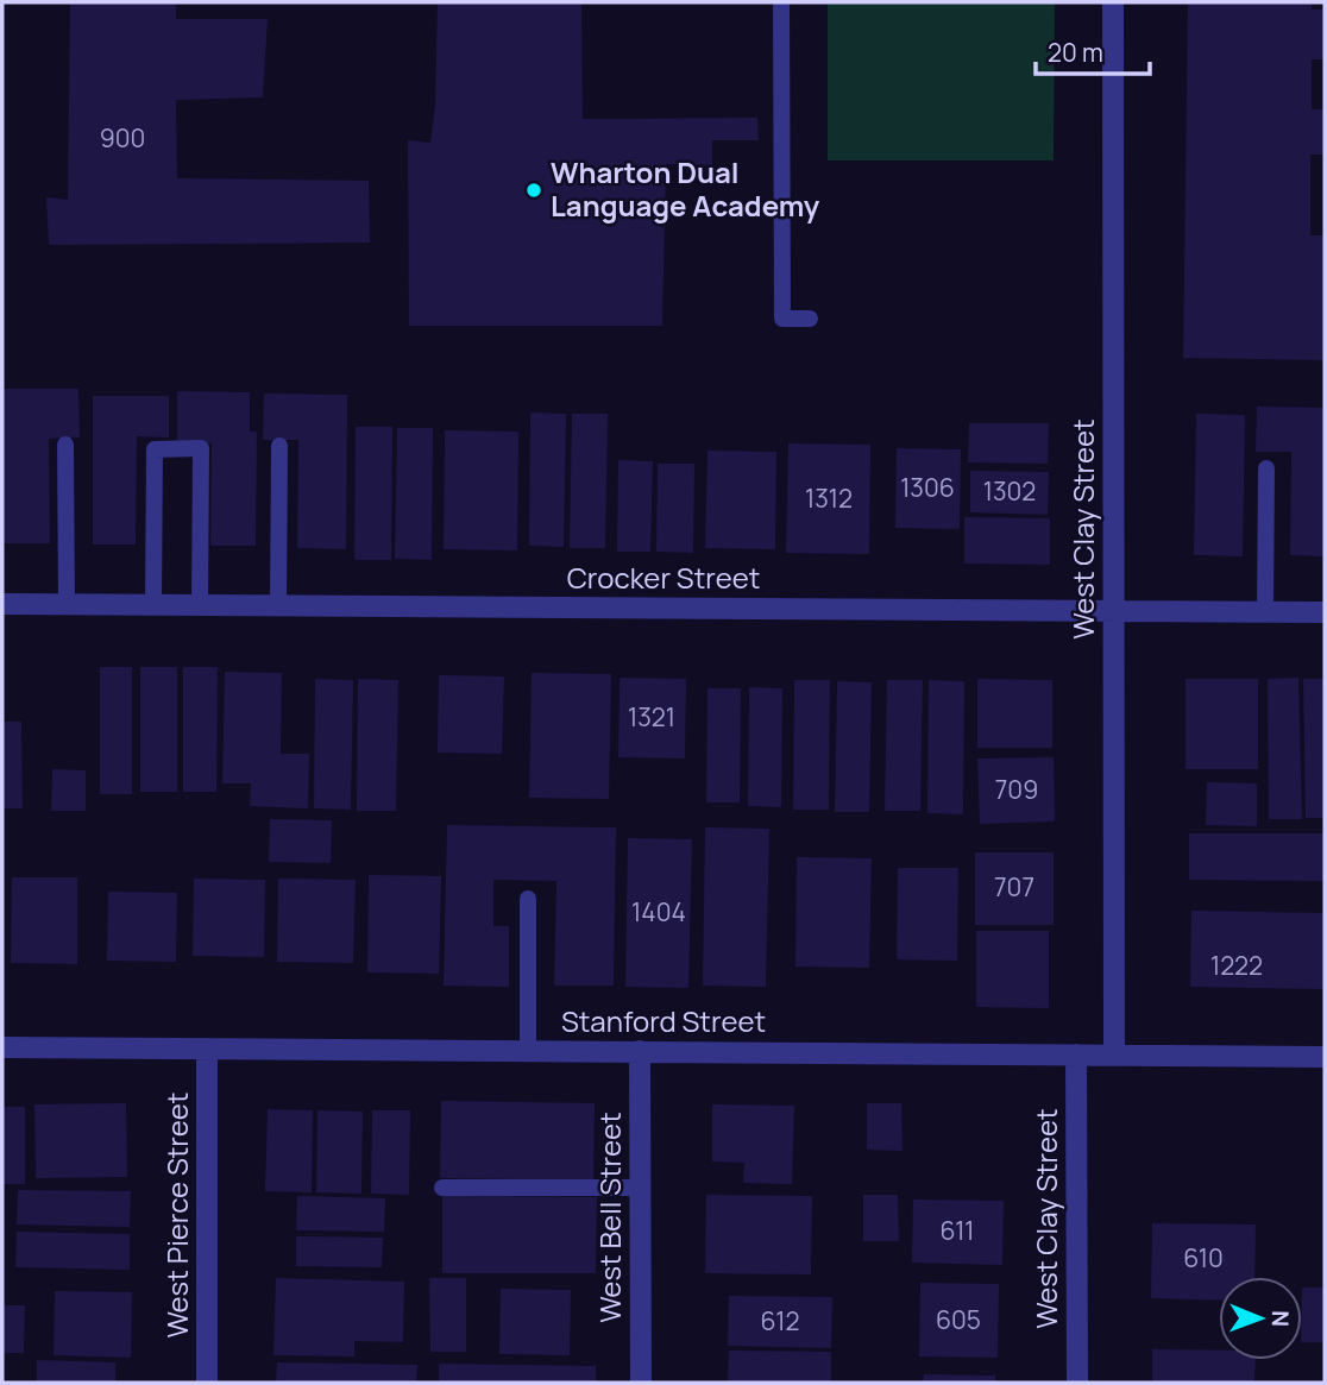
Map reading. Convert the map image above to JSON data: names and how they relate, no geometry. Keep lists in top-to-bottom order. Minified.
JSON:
{"streets":{"street":["West Clay Street","Crocker Street","Stanford Street","West Pierce Street","West Bell Street"]},"crossings":[["West Clay Street","Crocker Street"],["West Clay Street","Stanford Street"],["Stanford Street","West Pierce Street"],["Stanford Street","West Bell Street"]],"places":["Wharton Dual Language Academy"],"house_numbers":["900","1306","1302","1312","1321","709","707","1404","1222","611","610","605","612"],"scale_bar":"20 m","north":"right"}
